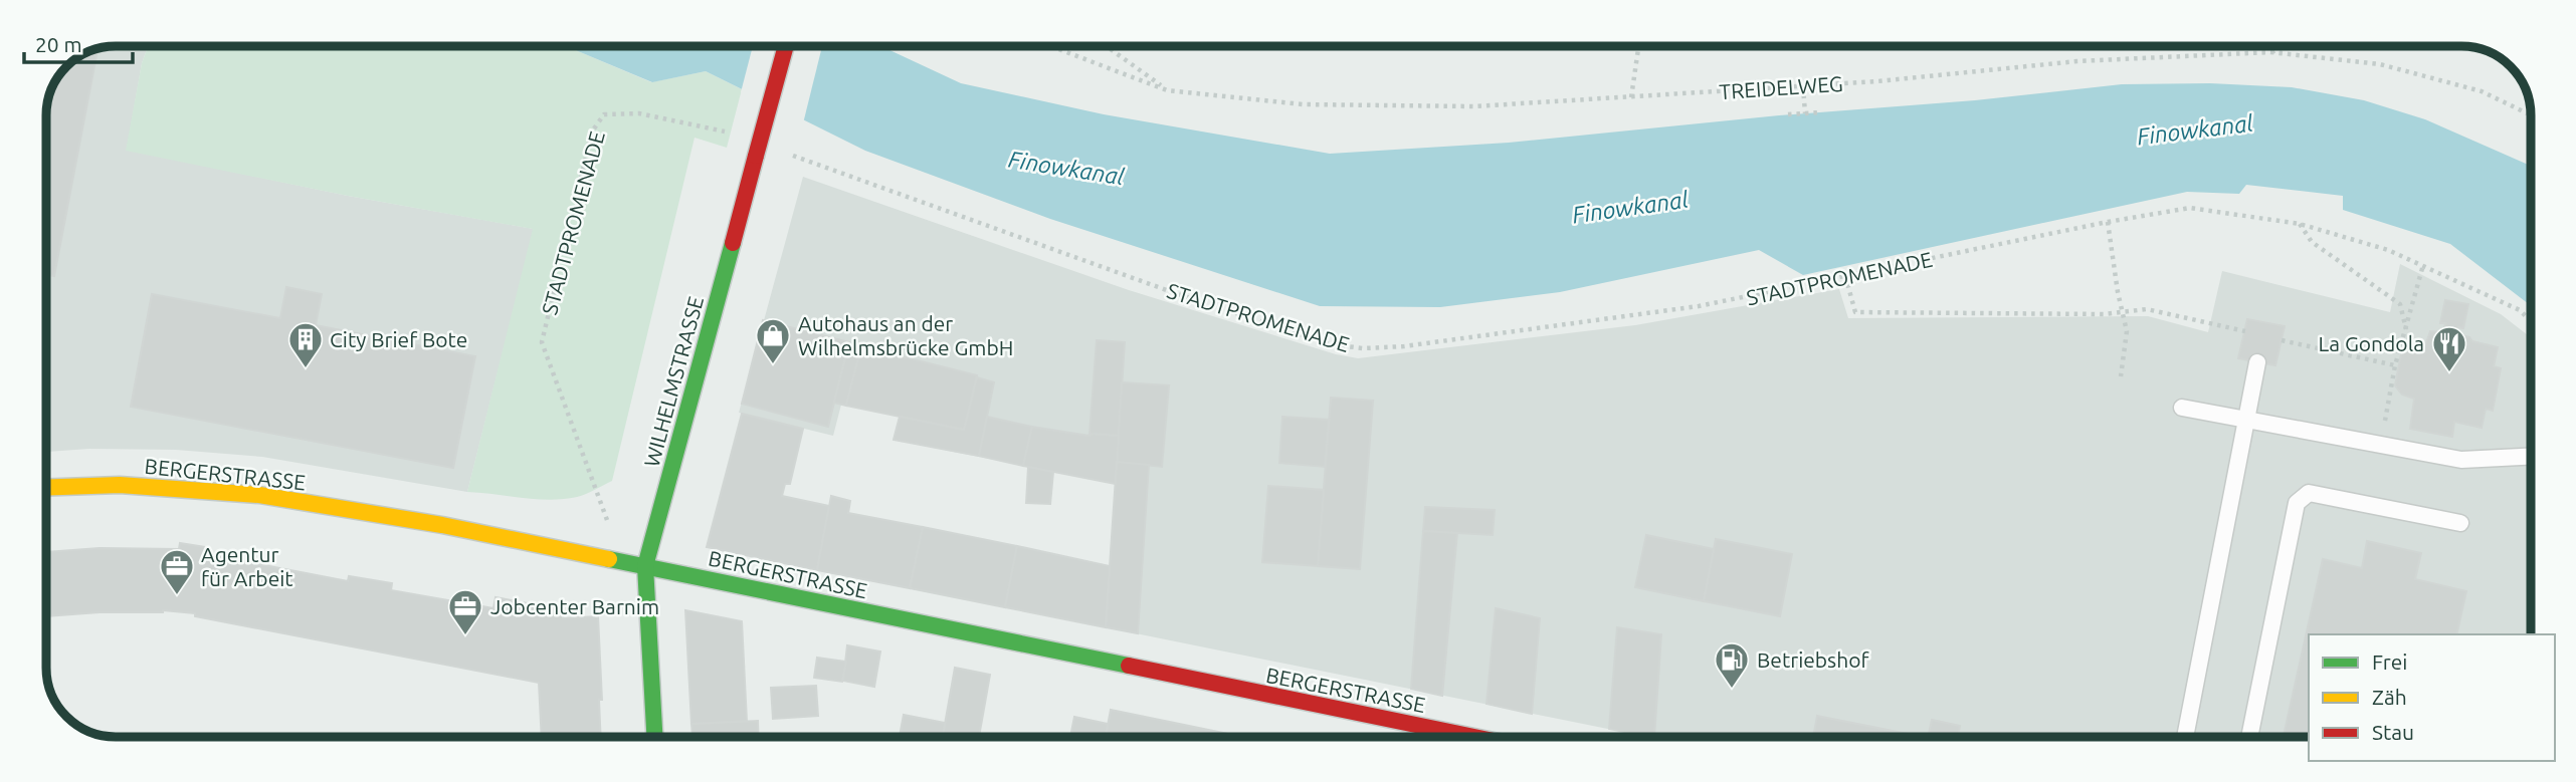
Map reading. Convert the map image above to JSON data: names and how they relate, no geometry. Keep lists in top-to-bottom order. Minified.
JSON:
{"streets":{"street":["WILHELMSTRASSE","BERGERSTRASSE"],"path":["TREIDELWEG","STADTPROMENADE"]},"crossings":[["STADTPROMENADE","BERGERSTRASSE"],["WILHELMSTRASSE","BERGERSTRASSE"]],"water":["Finowkanal"],"places":{"shop":["Autohaus an der Wilhelmsbrücke GmbH"],"building":["City Brief Bote"],"restaurant":["La Gondola"],"office":["Agentur für Arbeit","Jobcenter Barnim"],"fuel station":["Betriebshof"]},"legend":["Frei","Zäh","Stau"],"scale_bar":"20 m"}
